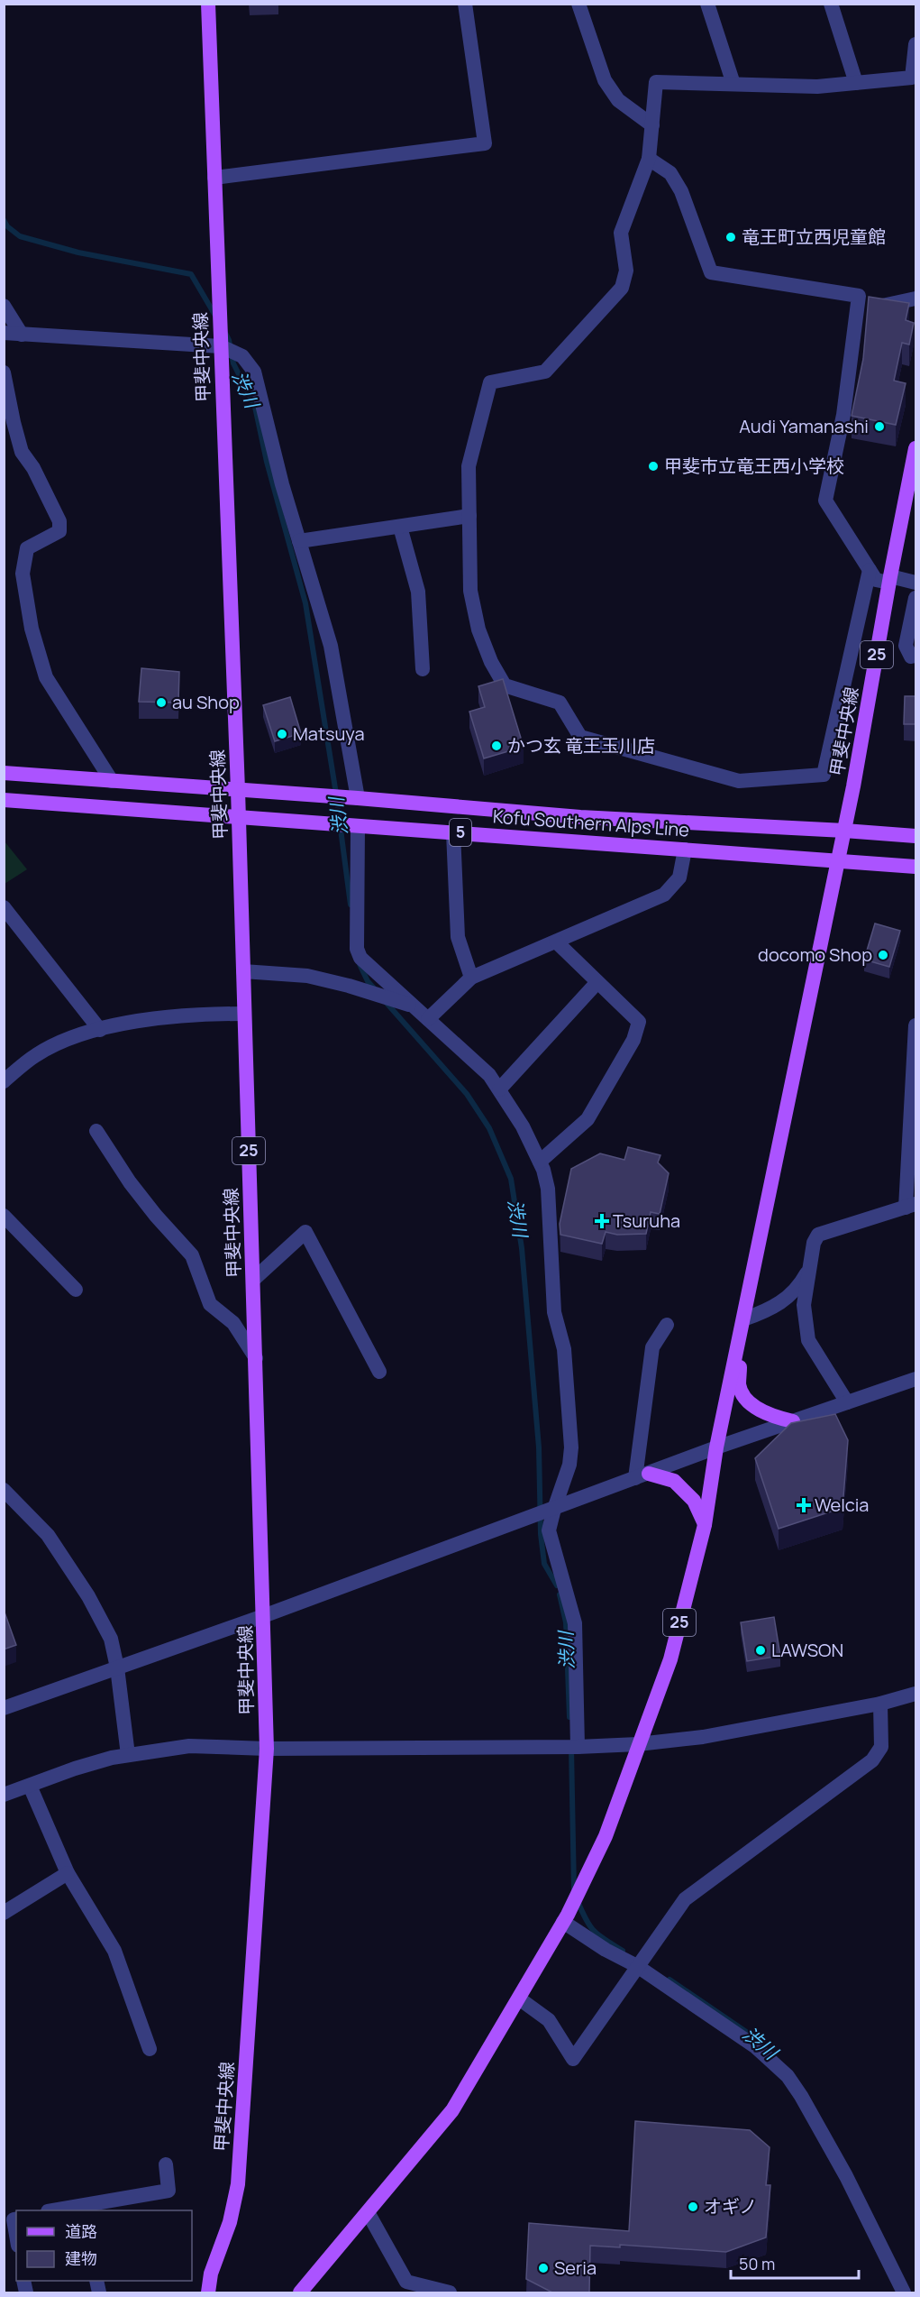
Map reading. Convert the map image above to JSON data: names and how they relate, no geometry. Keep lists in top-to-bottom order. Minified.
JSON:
{"streets":{"main road":["甲斐中央線","25","Kofu Southern Alps Line","5"]},"crossings":[["甲斐中央線","25"],["甲斐中央線","Kofu Southern Alps Line"],["25","Kofu Southern Alps Line"]],"water":["渋川"],"places":{"other":["竜王町立西児童館","Audi Yamanashi","甲斐市立竜王西小学校","au Shop","Matsuya","かつ玄 竜王玉川店","docomo Shop","LAWSON","オギノ","Seria"],"health":["Tsuruha","Welcia"]},"legend":["道路","建物"],"scale_bar":"50 m"}
